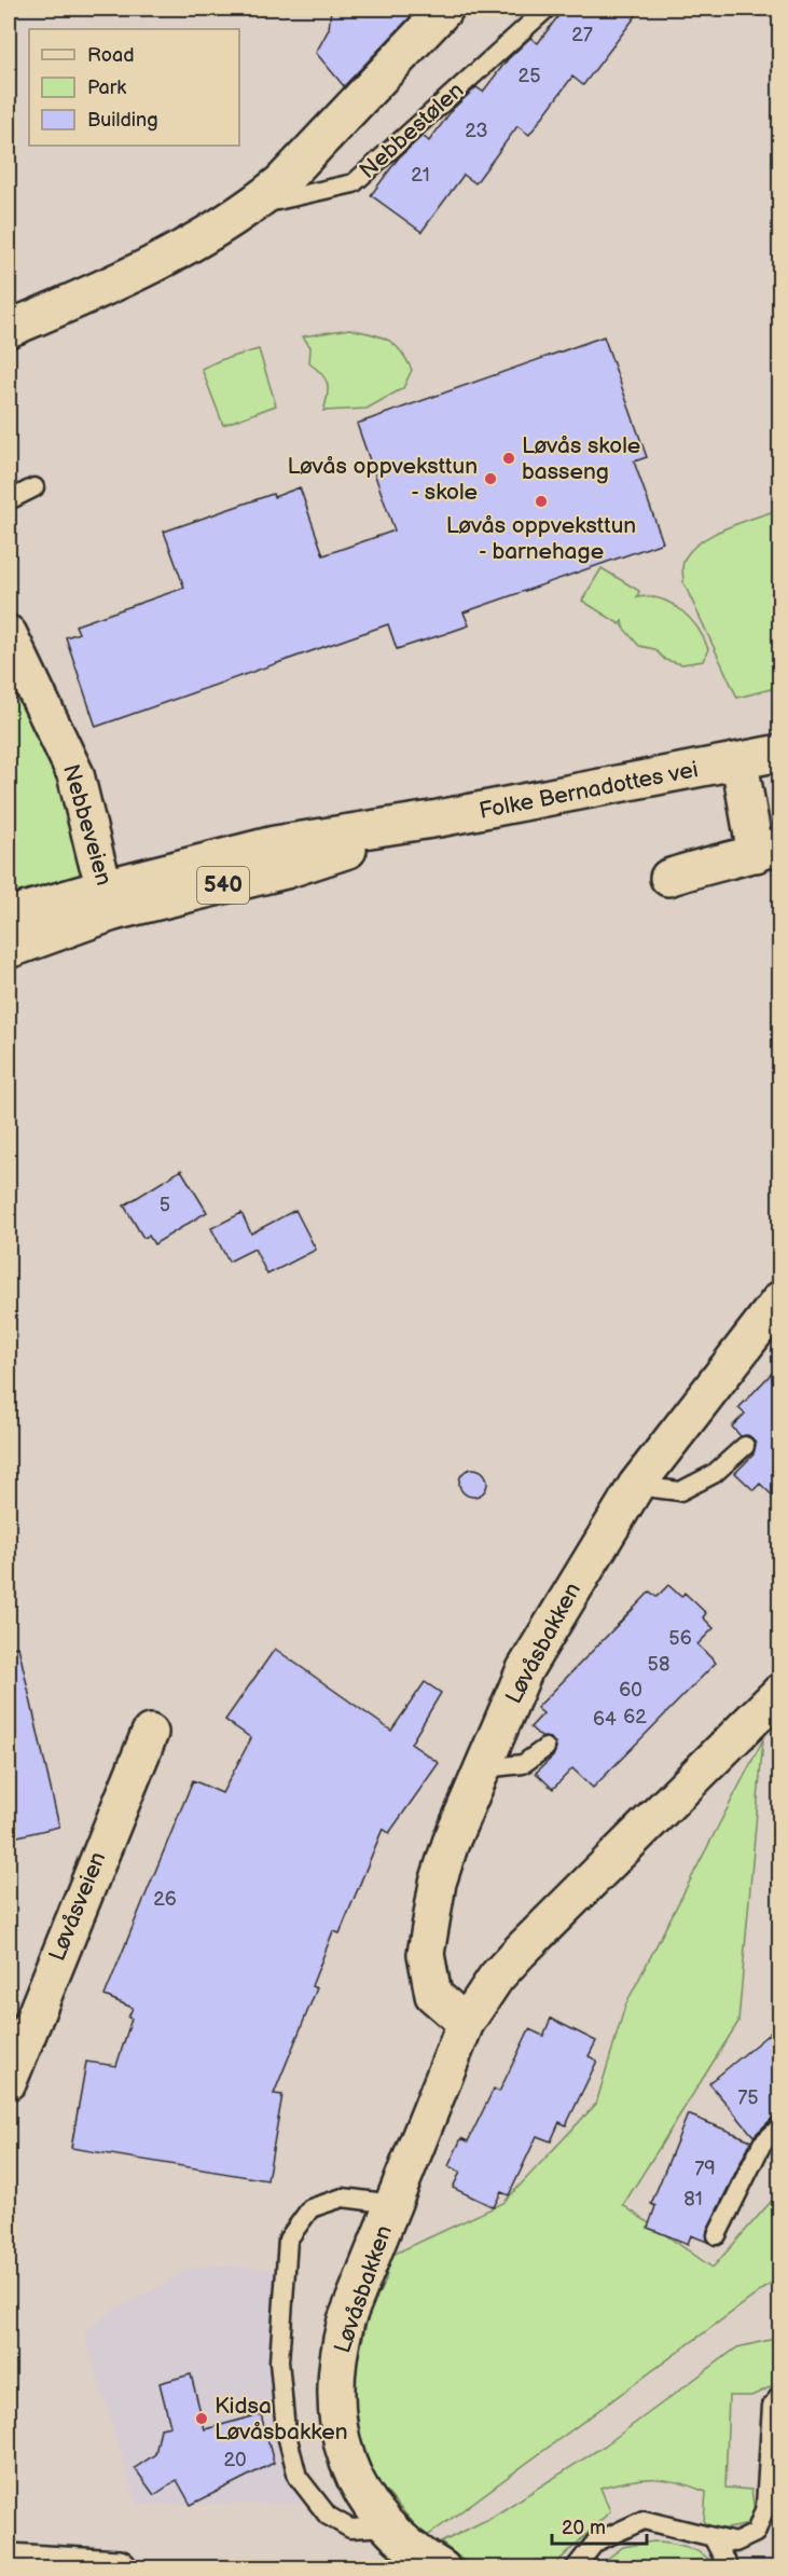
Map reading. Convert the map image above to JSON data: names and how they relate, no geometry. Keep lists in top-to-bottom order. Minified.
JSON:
{"streets":{"street":["Nebbestølen","Folke Bernadottes vei","Nebbeveien","540","Løvåsbakken","Løvåsveien"]},"crossings":[["Folke Bernadottes vei","Nebbeveien"]],"places":["Løvås skole basseng","Løvås oppveksttun - skole","Løvås oppveksttun - barnehage","Kidsa Løvåsbakken"],"house_numbers":["27","25","23","21","5","56","58","60","62","64","26","75","79","81","20"],"legend":["Road","Park","Building"],"scale_bar":"20 m"}
